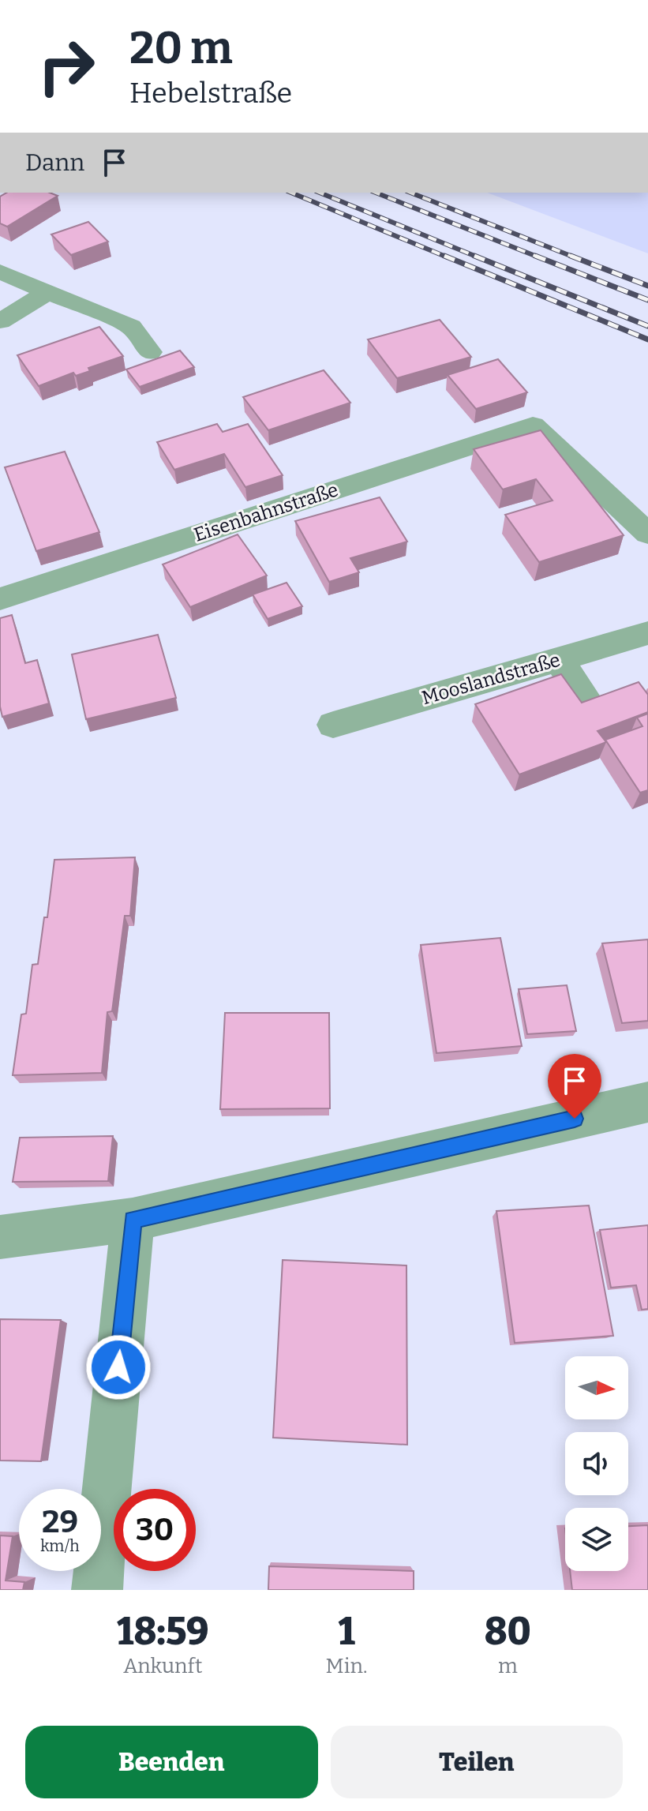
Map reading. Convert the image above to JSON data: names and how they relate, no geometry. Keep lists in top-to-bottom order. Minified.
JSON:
{"streets":{"street":["Eisenbahnstraße","Mooslandstraße"]},"north":"right","page":{"turn":["20 m","Hebelstraße"],"then":"Dann","speed":"29 km/h","limit":"30","eta":["18:59","Ankunft","1","Min.","80","m"],"buttons":["Beenden","Teilen"]}}
